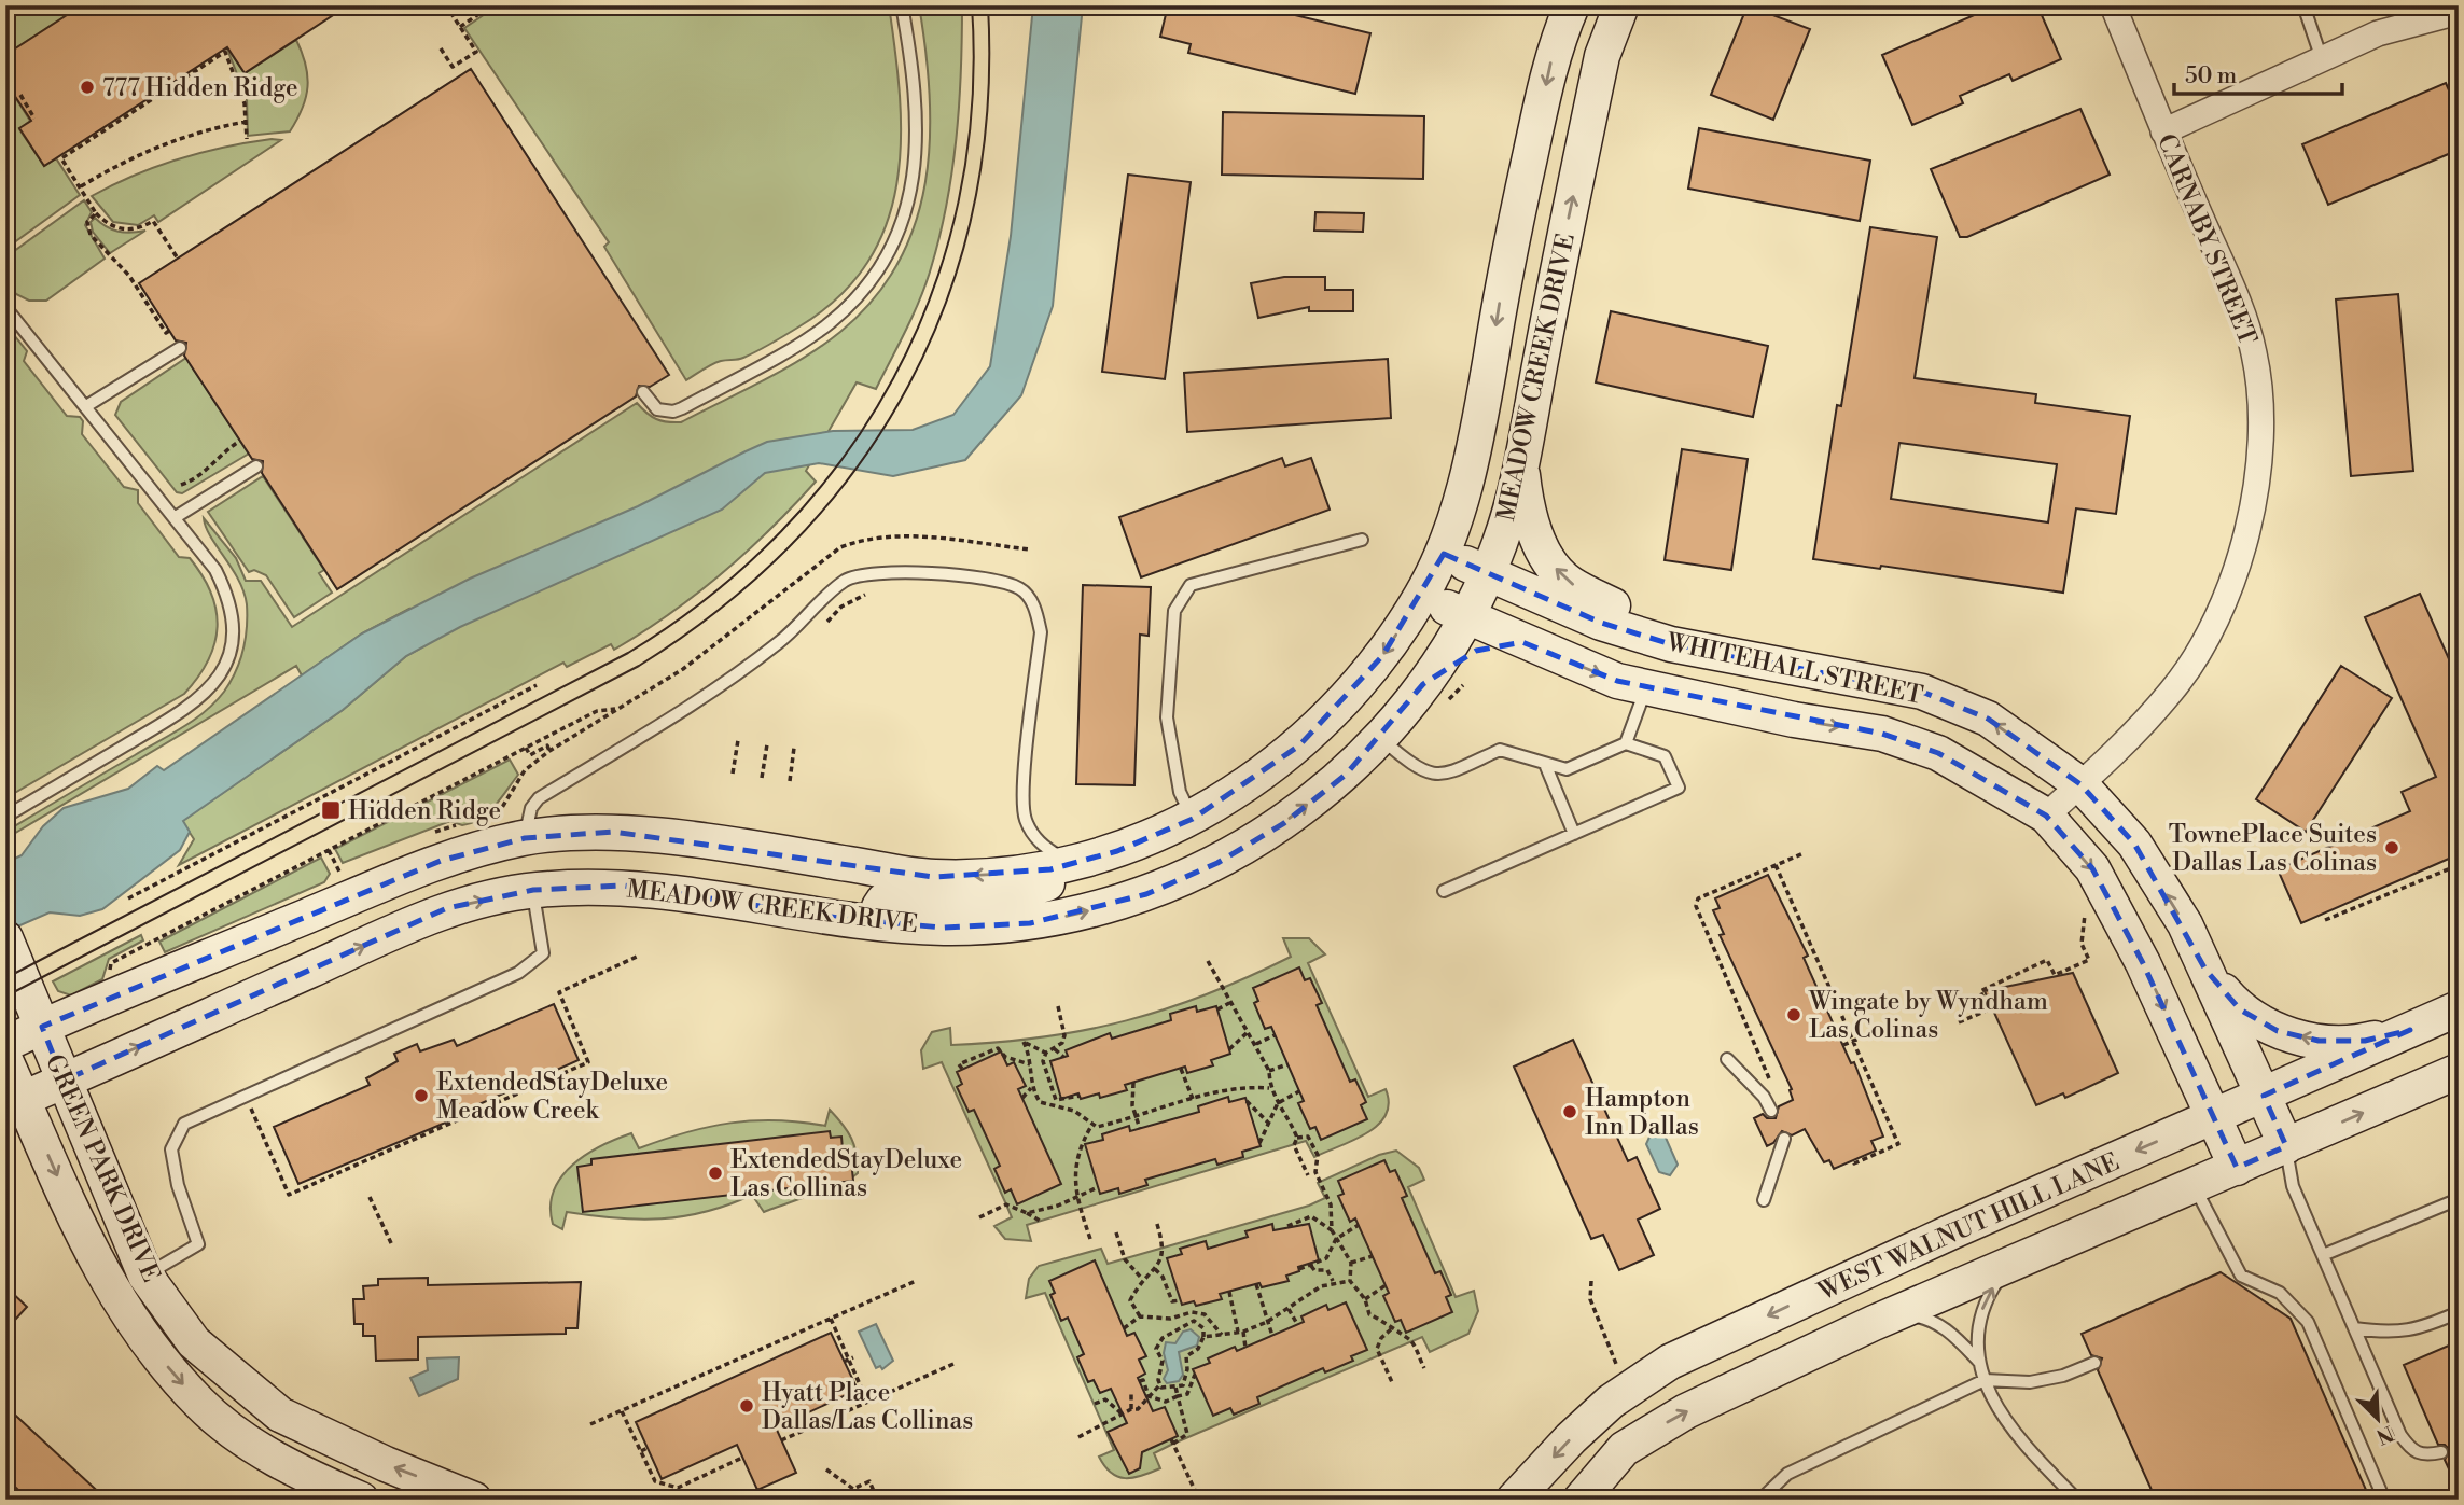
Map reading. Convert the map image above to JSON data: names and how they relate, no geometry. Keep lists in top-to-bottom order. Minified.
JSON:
{"streets":{"street":["CARNABY STREET","MEADOW CREEK DRIVE","WHITEHALL STREET","GREEN PARK DRIVE","WEST WALNUT HILL LANE"]},"crossings":[["CARNABY STREET","WHITEHALL STREET"],["MEADOW CREEK DRIVE","WHITEHALL STREET"],["MEADOW CREEK DRIVE","GREEN PARK DRIVE"],["WHITEHALL STREET","WEST WALNUT HILL LANE"]],"places":{"other":["777 Hidden Ridge","TownePlace Suites Dallas Las Colinas","Wingate by Wyndham Las Colinas","ExtendedStayDeluxe Meadow Creek","Hampton Inn Dallas","ExtendedStayDeluxe Las Collinas","Hyatt Place Dallas/Las Collinas"],"transit":["Hidden Ridge"]},"scale_bar":"50 m","north":"bottom right"}
